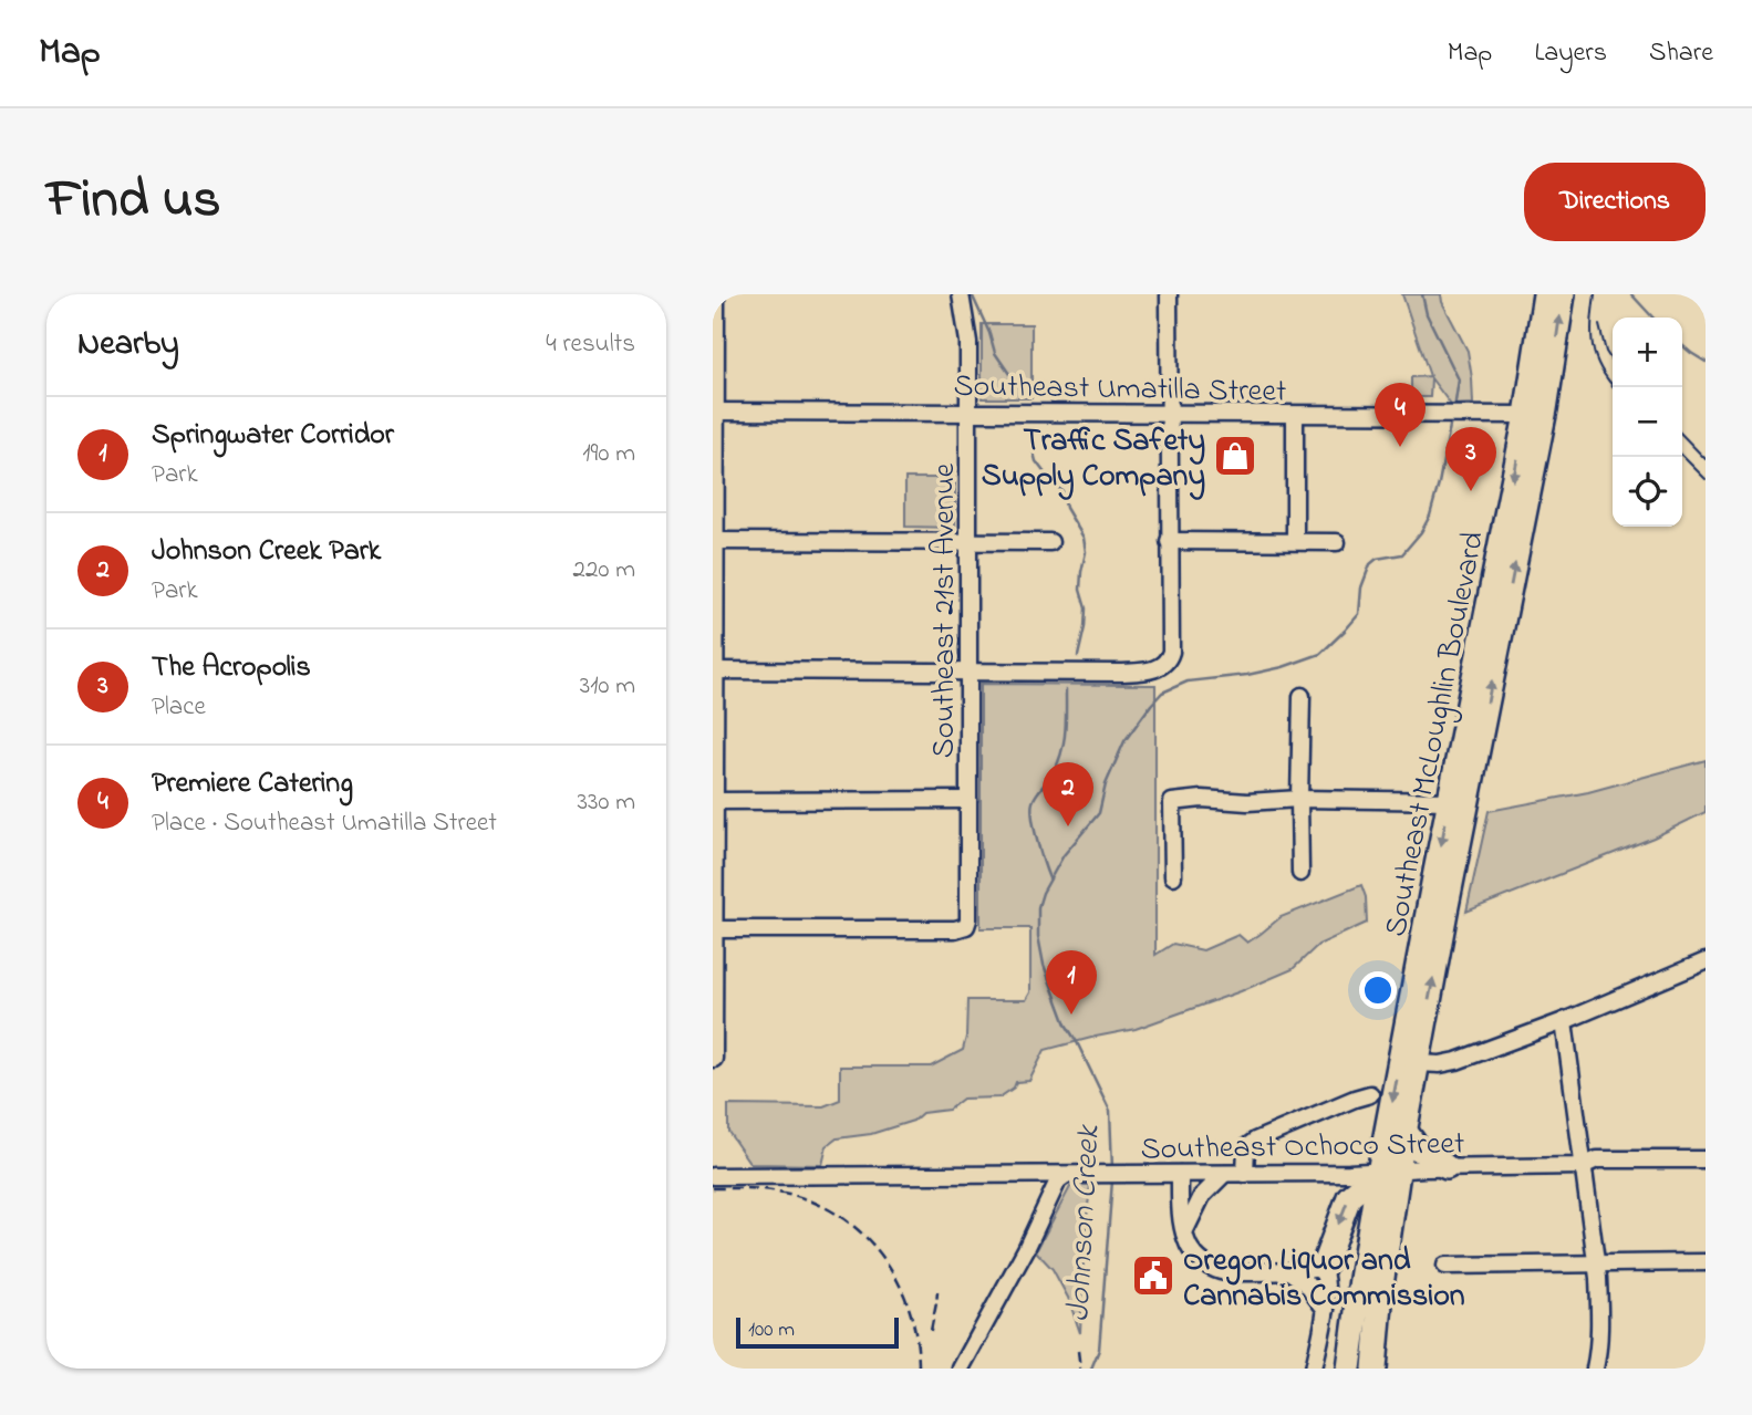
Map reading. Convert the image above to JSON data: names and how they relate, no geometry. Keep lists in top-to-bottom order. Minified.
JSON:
{"streets":{"highway":["Southeast McLoughlin Boulevard"],"street":["Southeast Umatilla Street","Southeast 21st Avenue","Southeast Ochoco Street"]},"crossings":[["Southeast Umatilla Street","Southeast 21st Avenue"],["Southeast Umatilla Street","Southeast McLoughlin Boulevard"],["Southeast McLoughlin Boulevard","Southeast Ochoco Street"]],"water":["Johnson Creek"],"places":{"shop":["Traffic Safety Supply Company"],"public building":["Oregon Liquor and Cannabis Commission"]},"scale_bar":"100 m","page":{"header":"Map","nav":["Map","Layers","Share"],"title":"Find us","buttons":"Directions","heading":["Nearby","4 results"],"map_buttons":["+","−"],"pins":["4","3","2","1"],"list":[{"mark":"1","name":"Springwater Corridor","note":"Park","value":"190 m"},{"mark":"2","name":"Johnson Creek Park","note":"Park","value":"220 m"},{"mark":"3","name":"The Acropolis","note":"Place","value":"310 m"},{"mark":"4","name":"Premiere Catering","note":"Place · Southeast Umatilla Street","value":"330 m"}],"scale":"100 m"}}
